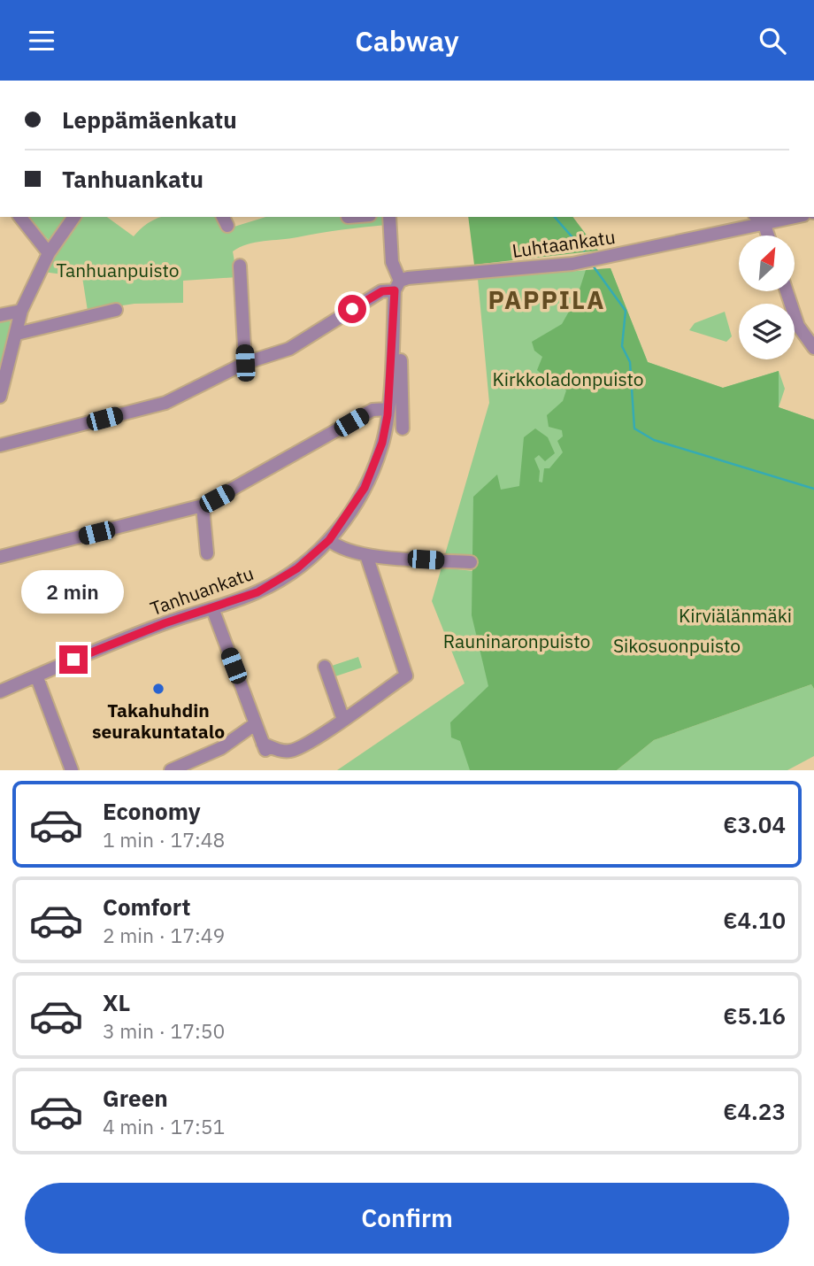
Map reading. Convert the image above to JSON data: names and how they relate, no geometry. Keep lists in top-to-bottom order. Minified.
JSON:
{"streets":{"street":["Luhtaankatu","Tanhuankatu"]},"crossings":[["Luhtaankatu","Tanhuankatu"]],"districts":["PAPPILA"],"parks":["Tanhuanpuisto","Kirkkoladonpuisto","Kirviälänmäki","Rauninaronpuisto","Sikosuonpuisto"],"places":["Takahuhdin seurakuntatalo"],"north":"top right","page":{"header":"Cabway","banner":["Leppämäenkatu","Tanhuankatu"],"bubble":"2 min","list":[{"name":"Economy","note":"1 min · 17:48","value":"€3.04"},{"name":"Comfort","note":"2 min · 17:49","value":"€4.10"},{"name":"XL","note":"3 min · 17:50","value":"€5.16"},{"name":"Green","note":"4 min · 17:51","value":"€4.23"}],"buttons":"Confirm"}}
